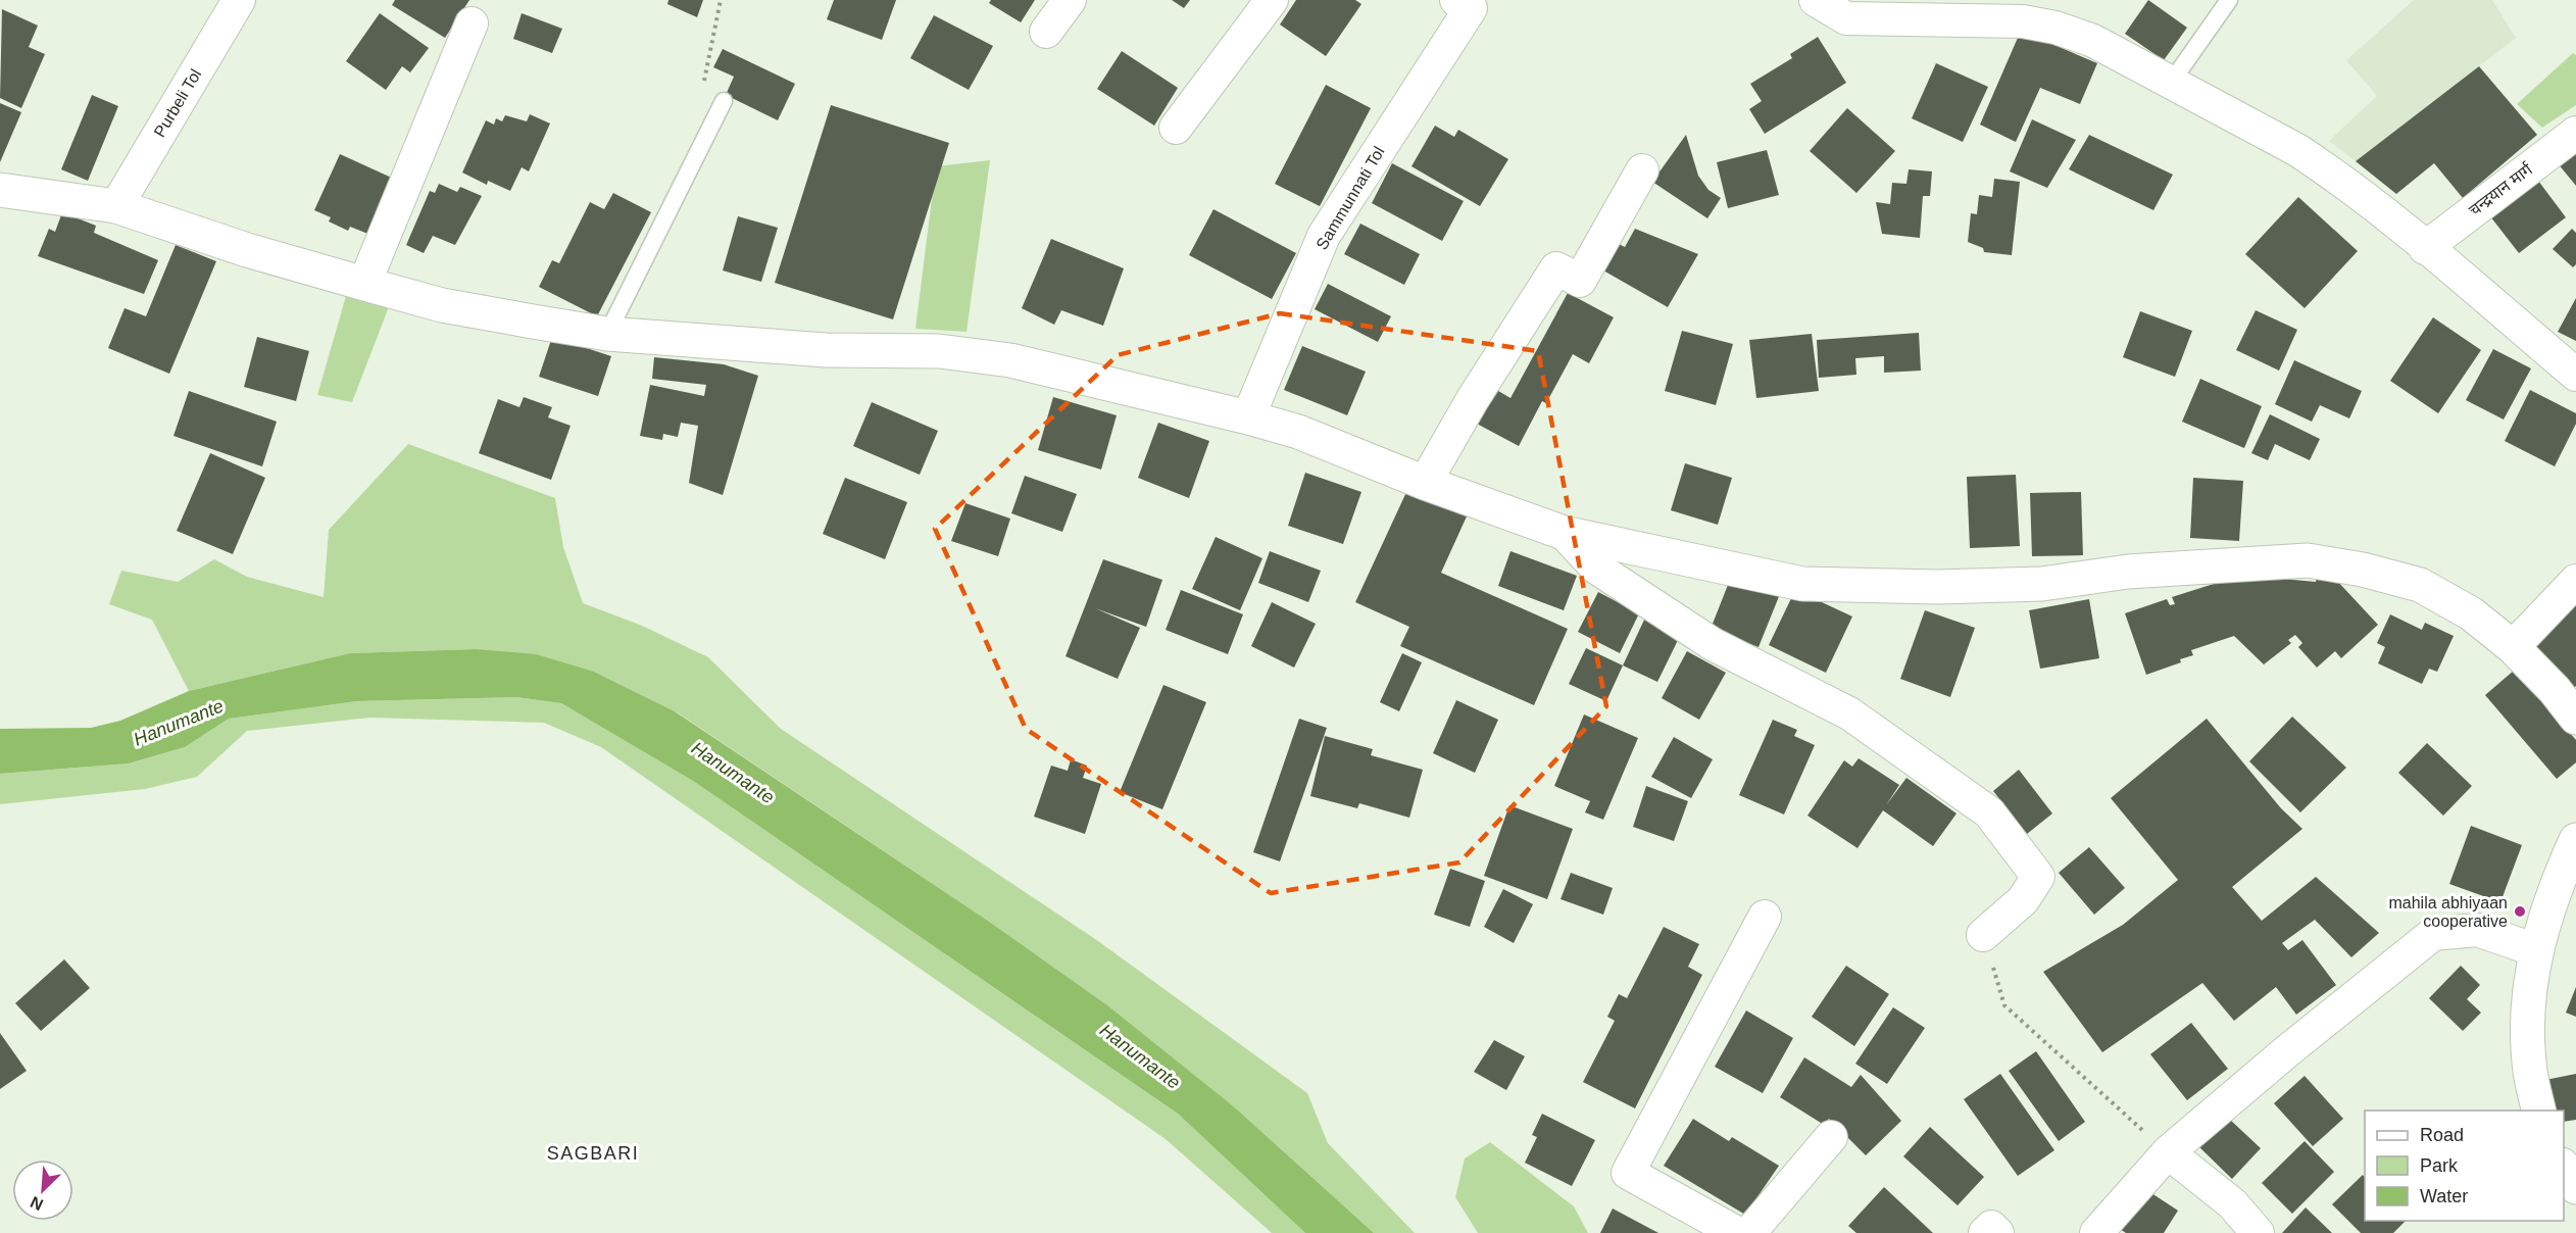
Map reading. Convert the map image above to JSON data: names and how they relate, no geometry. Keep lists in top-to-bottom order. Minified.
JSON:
{"streets":{"street":["Purbeli Tol","चन्द्र‌यान मार्ग","Sammunnati Tol"]},"districts":["SAGBARI"],"water":["Hanumante"],"places":["mahila abhiyaan cooperative"],"legend":["Road","Park","Water"],"north":"bottom left"}
